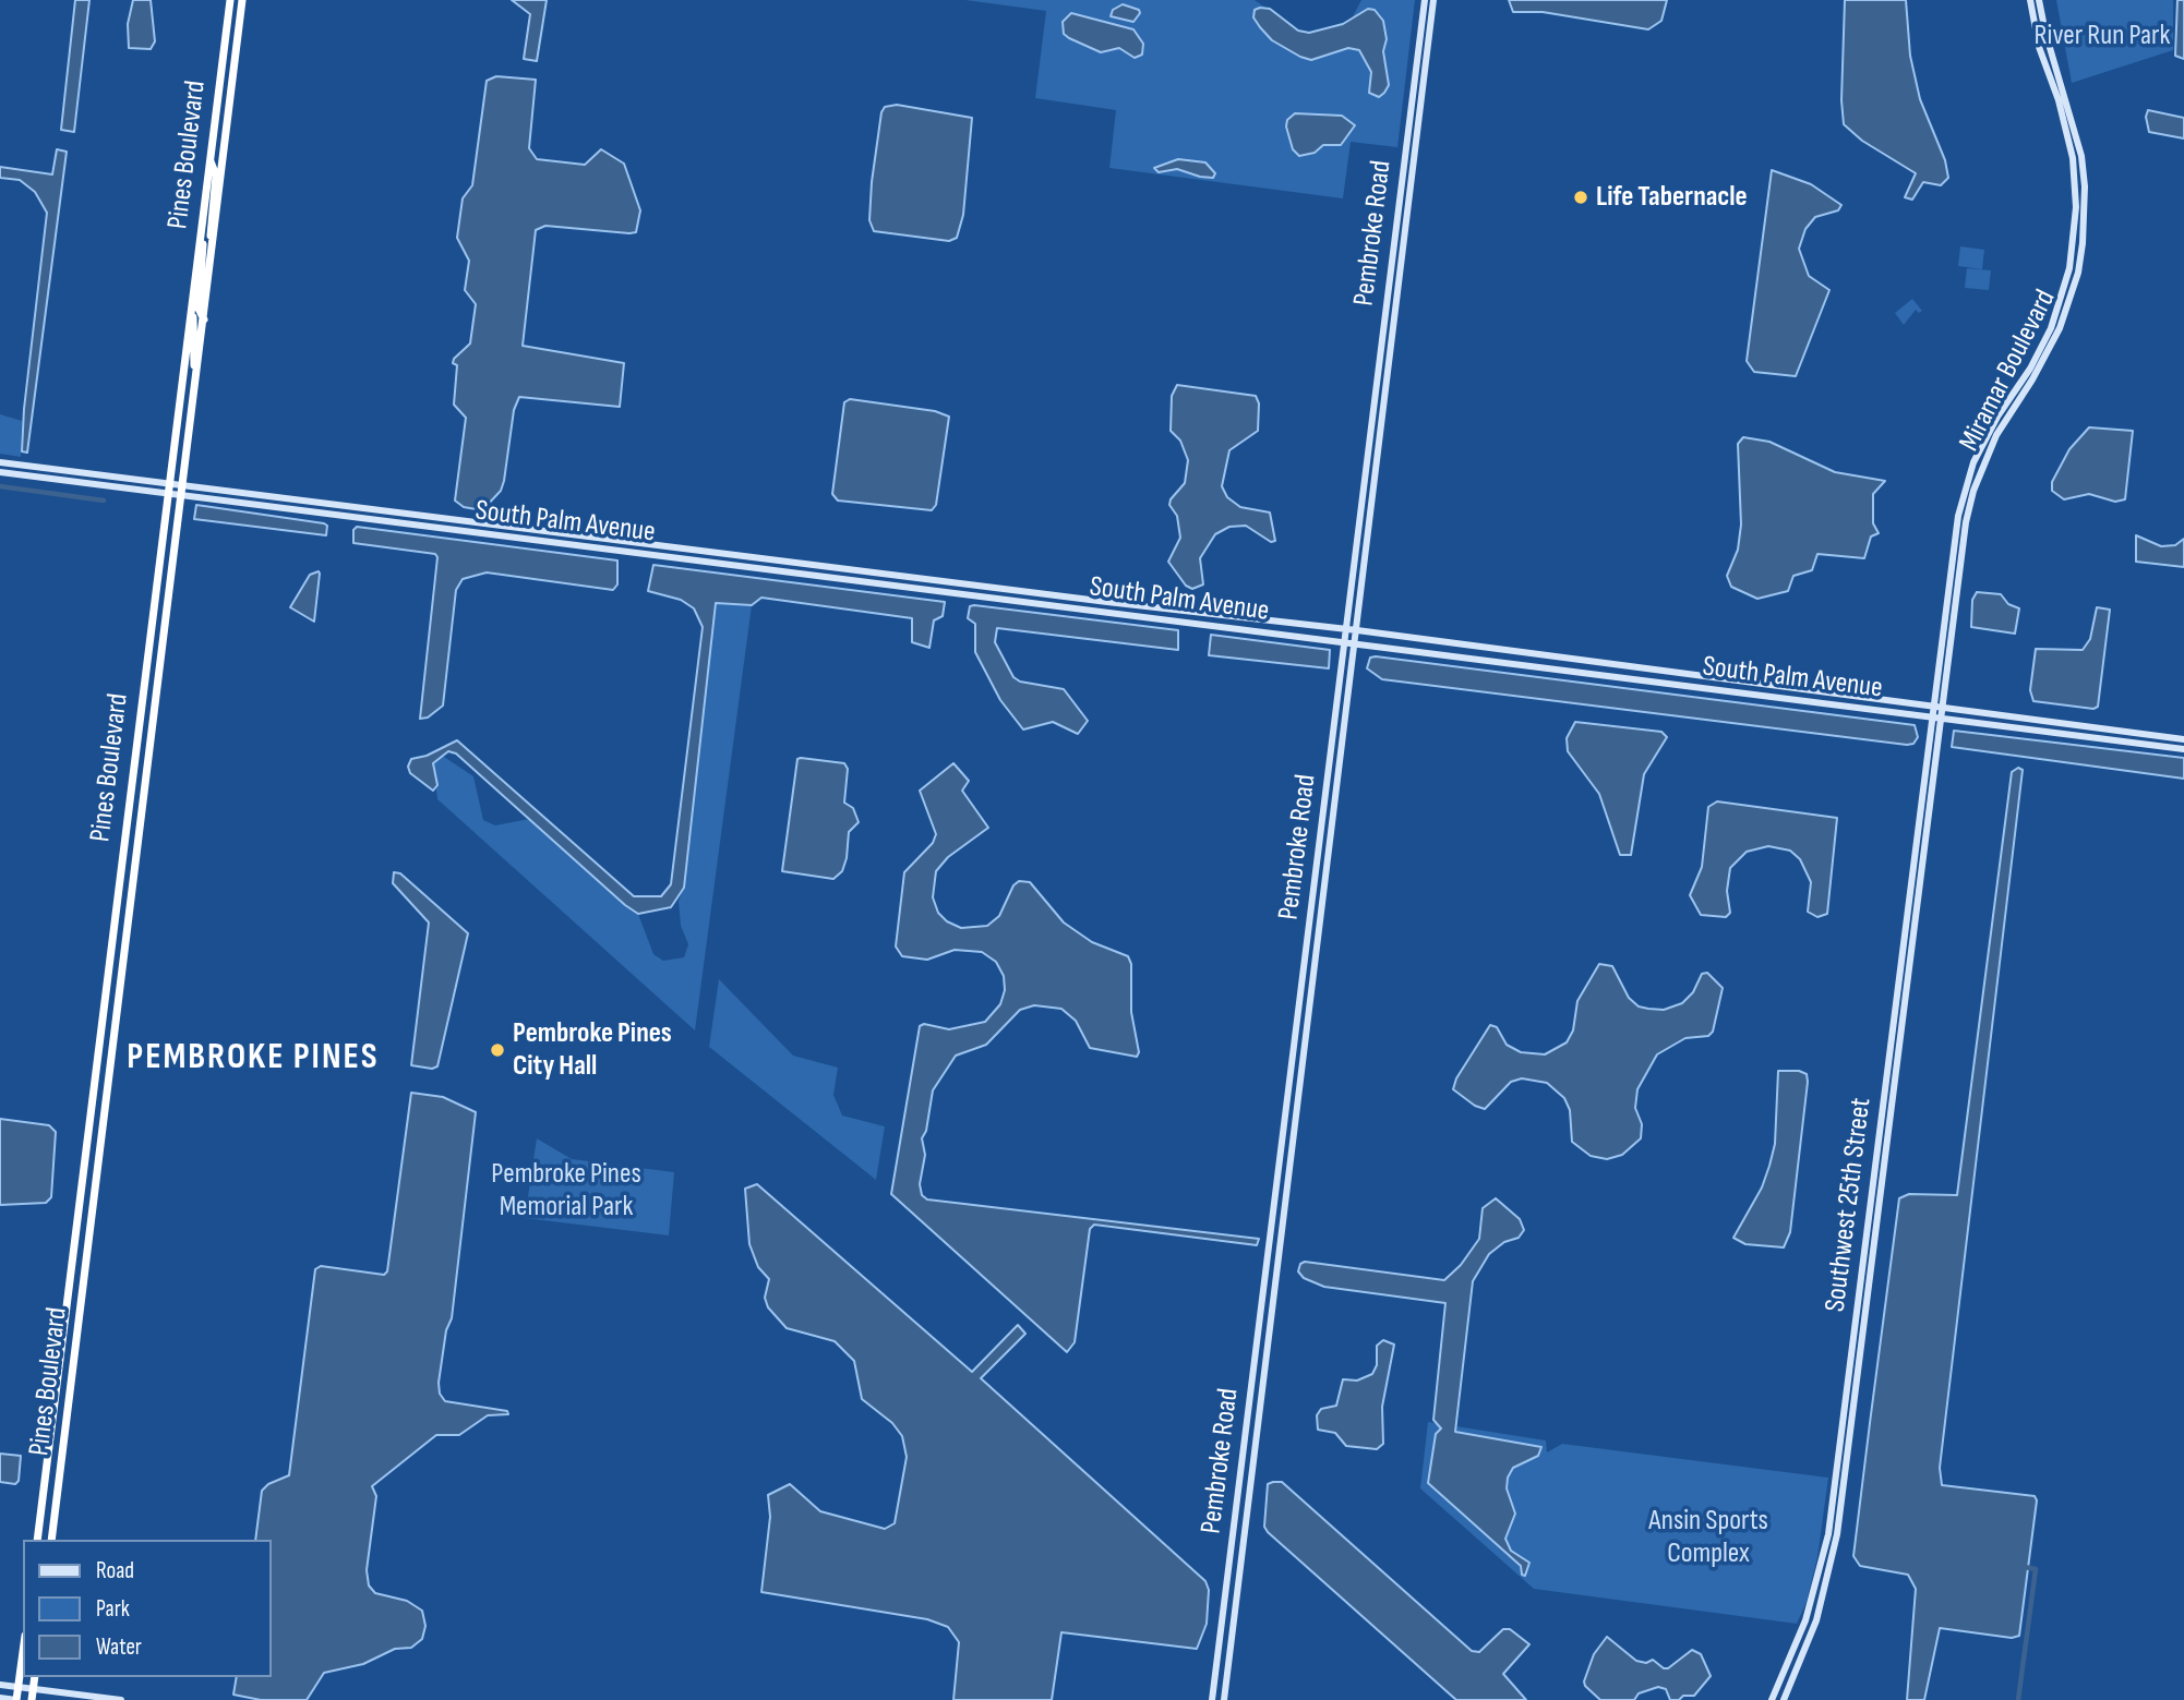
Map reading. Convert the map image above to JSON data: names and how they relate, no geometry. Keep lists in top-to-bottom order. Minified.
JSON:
{"streets":{"highway":["Pines Boulevard"],"main road":["Pembroke Road","Miramar Boulevard","South Palm Avenue","Southwest 25th Street"]},"crossings":[["Pines Boulevard","South Palm Avenue"],["Pembroke Road","South Palm Avenue"],["Miramar Boulevard","South Palm Avenue"],["Miramar Boulevard","Southwest 25th Street"],["South Palm Avenue","Southwest 25th Street"]],"districts":["PEMBROKE PINES"],"parks":["River Run Park","Pembroke Pines Memorial Park","Ansin Sports Complex"],"places":["Life Tabernacle","Pembroke Pines City Hall"],"legend":["Road","Park","Water"]}
